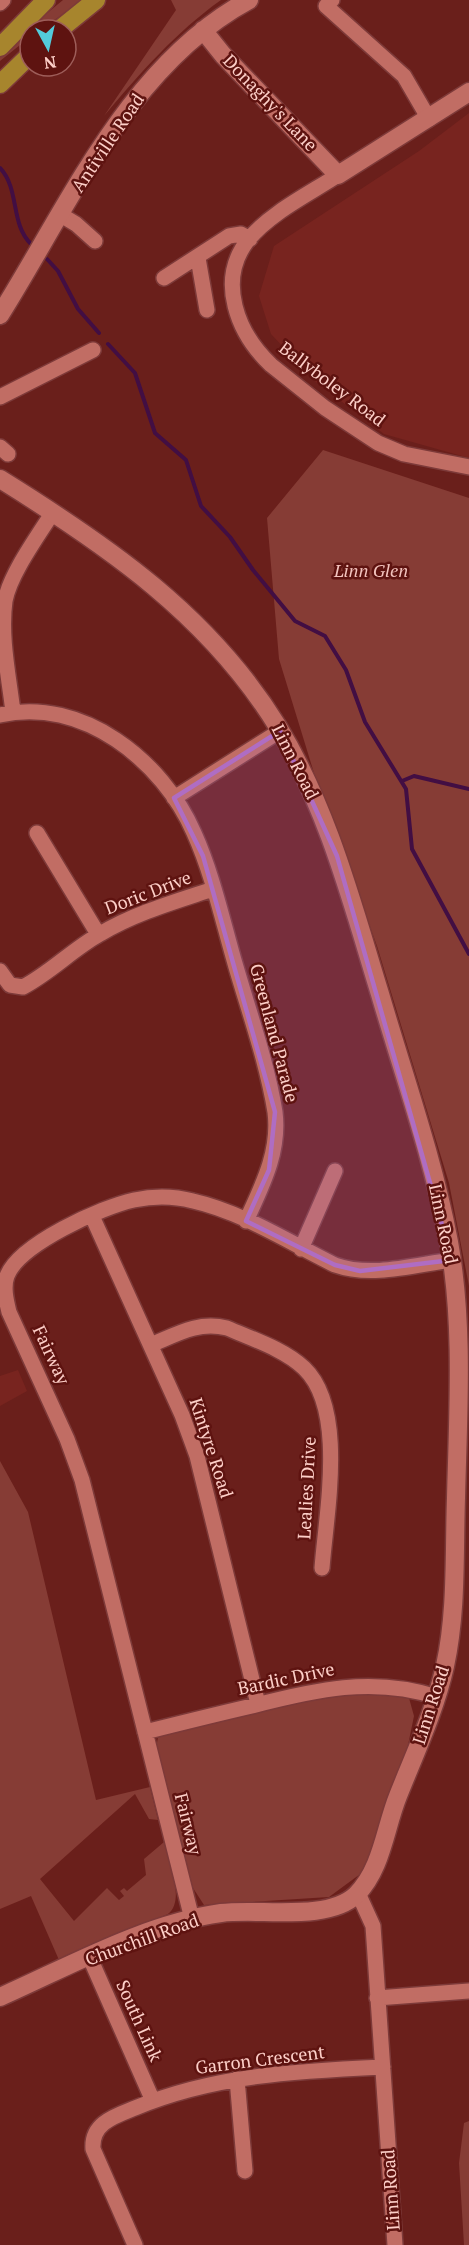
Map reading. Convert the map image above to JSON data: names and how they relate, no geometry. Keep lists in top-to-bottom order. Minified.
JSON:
{"streets":{"street":["Donaghy's Lane","Antiville Road","Ballyboley Road","Linn Road","Doric Drive","Greenland Parade","Fairway","Kintyre Road","Lealies Drive","Bardic Drive","Churchill Road","South Link","Garron Crescent"]},"crossings":[["Donaghy's Lane","Antiville Road"],["Donaghy's Lane","Ballyboley Road"],["Linn Road","Fairway"],["Linn Road","Bardic Drive"],["Linn Road","Churchill Road"],["Linn Road","Garron Crescent"],["Doric Drive","Greenland Parade"],["Greenland Parade","Fairway"],["Fairway","Kintyre Road"],["Fairway","Bardic Drive"],["Fairway","Churchill Road"],["Kintyre Road","Lealies Drive"],["Kintyre Road","Bardic Drive"],["Churchill Road","South Link"],["South Link","Garron Crescent"]],"parks":["Linn Glen"],"north":"bottom"}
